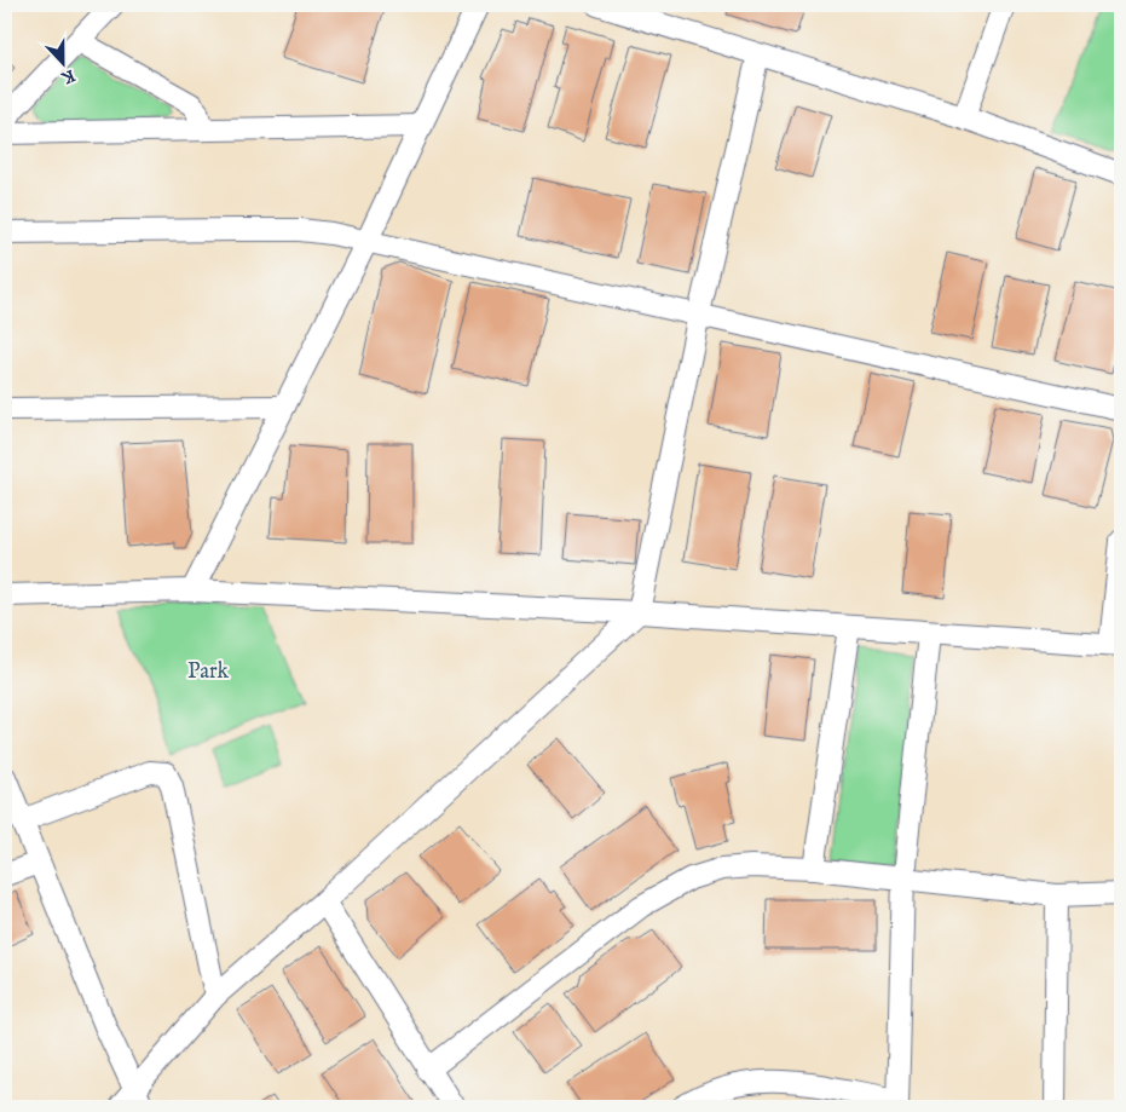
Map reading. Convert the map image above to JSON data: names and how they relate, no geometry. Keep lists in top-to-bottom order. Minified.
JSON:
{"parks":["Park"],"north":"bottom"}
